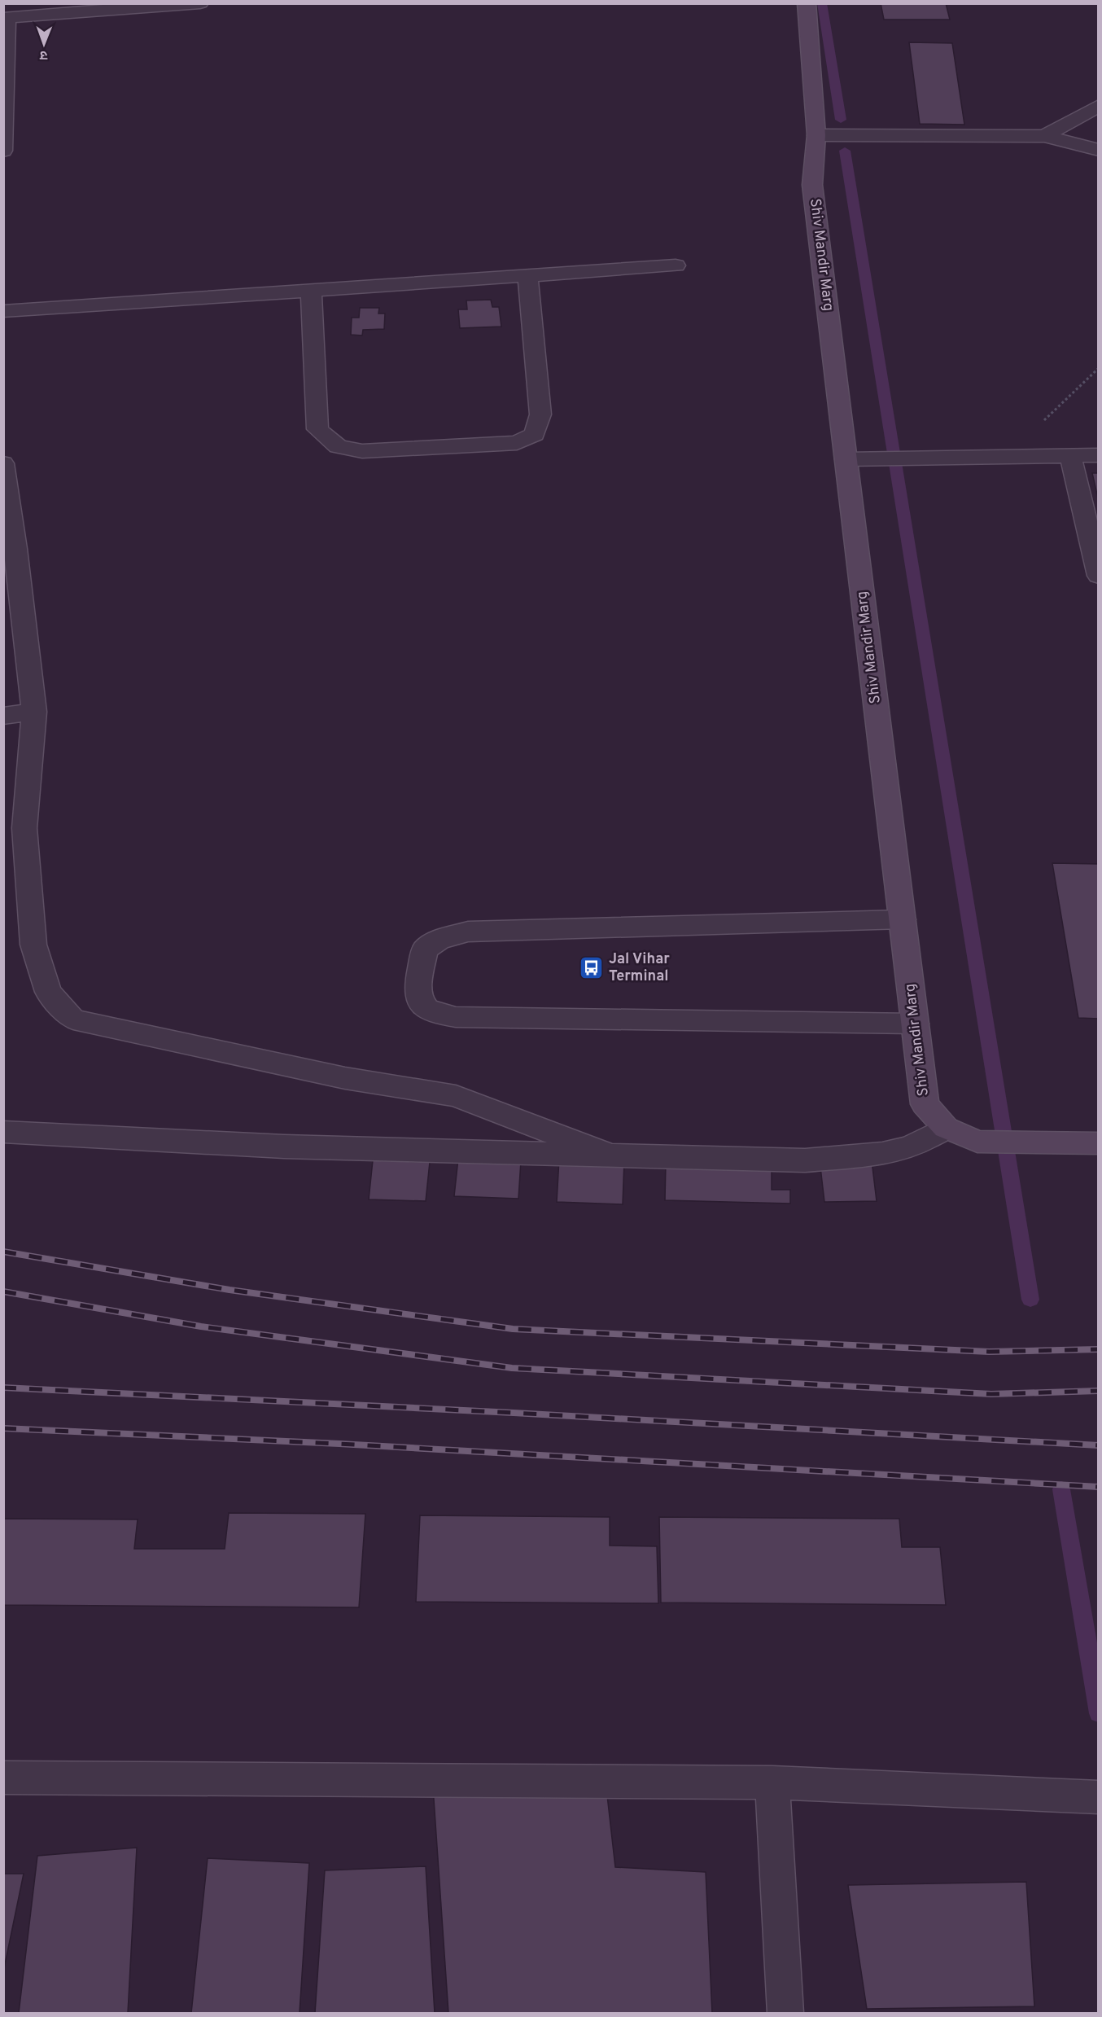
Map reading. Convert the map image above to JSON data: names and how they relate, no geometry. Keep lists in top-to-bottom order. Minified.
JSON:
{"streets":{"street":["Shiv Mandir Marg"]},"places":{"bus stop":["Jal Vihar Terminal"]},"north":"bottom"}
